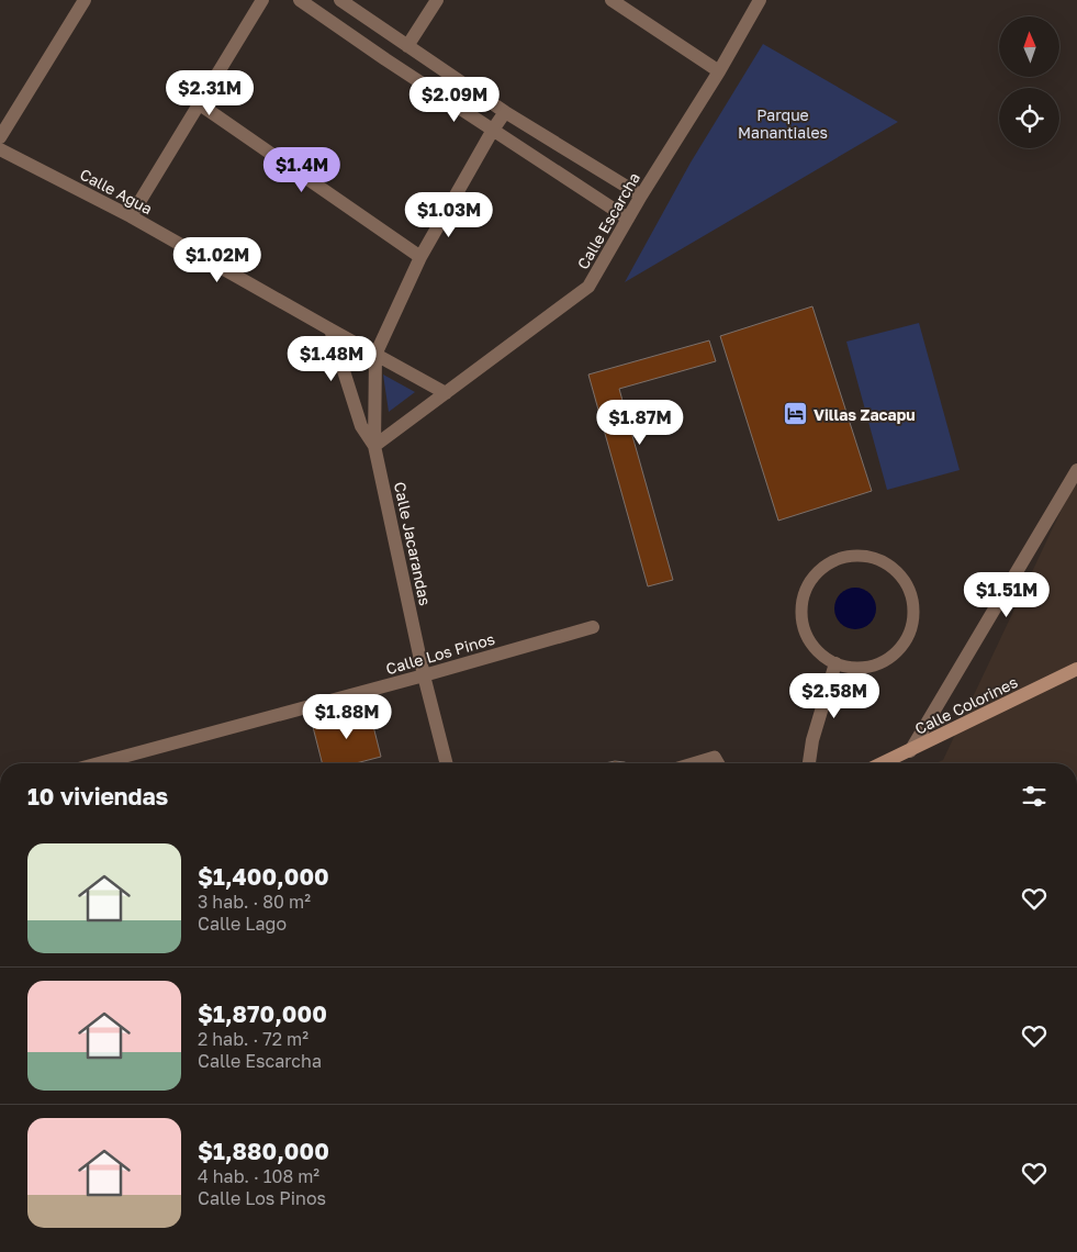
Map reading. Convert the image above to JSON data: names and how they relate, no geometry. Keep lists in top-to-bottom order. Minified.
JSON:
{"streets":{"main road":["Calle Colorines"],"street":["Calle Agua","Calle Escarcha","Calle Jacarandas","Calle Los Pinos"]},"crossings":[["Calle Agua","Calle Escarcha"],["Calle Agua","Calle Jacarandas"],["Calle Escarcha","Calle Jacarandas"],["Calle Jacarandas","Calle Los Pinos"]],"parks":["Parque Manantiales"],"places":{"hotel":["Villas Zacapu"]},"north":"top","page":{"price":["$2.31M","$2.09M","$1.4M","$1.03M","$1.02M","$1.48M","$1.87M","$1.51M","$2.58M","$1.88M"],"heading":"10 viviendas","list":[{"name":"$1,400,000","note":"3 hab. · 80 m² · Calle Lago"},{"name":"$1,870,000","note":"2 hab. · 72 m² · Calle Escarcha"},{"name":"$1,880,000","note":"4 hab. · 108 m² · Calle Los Pinos"}]}}
